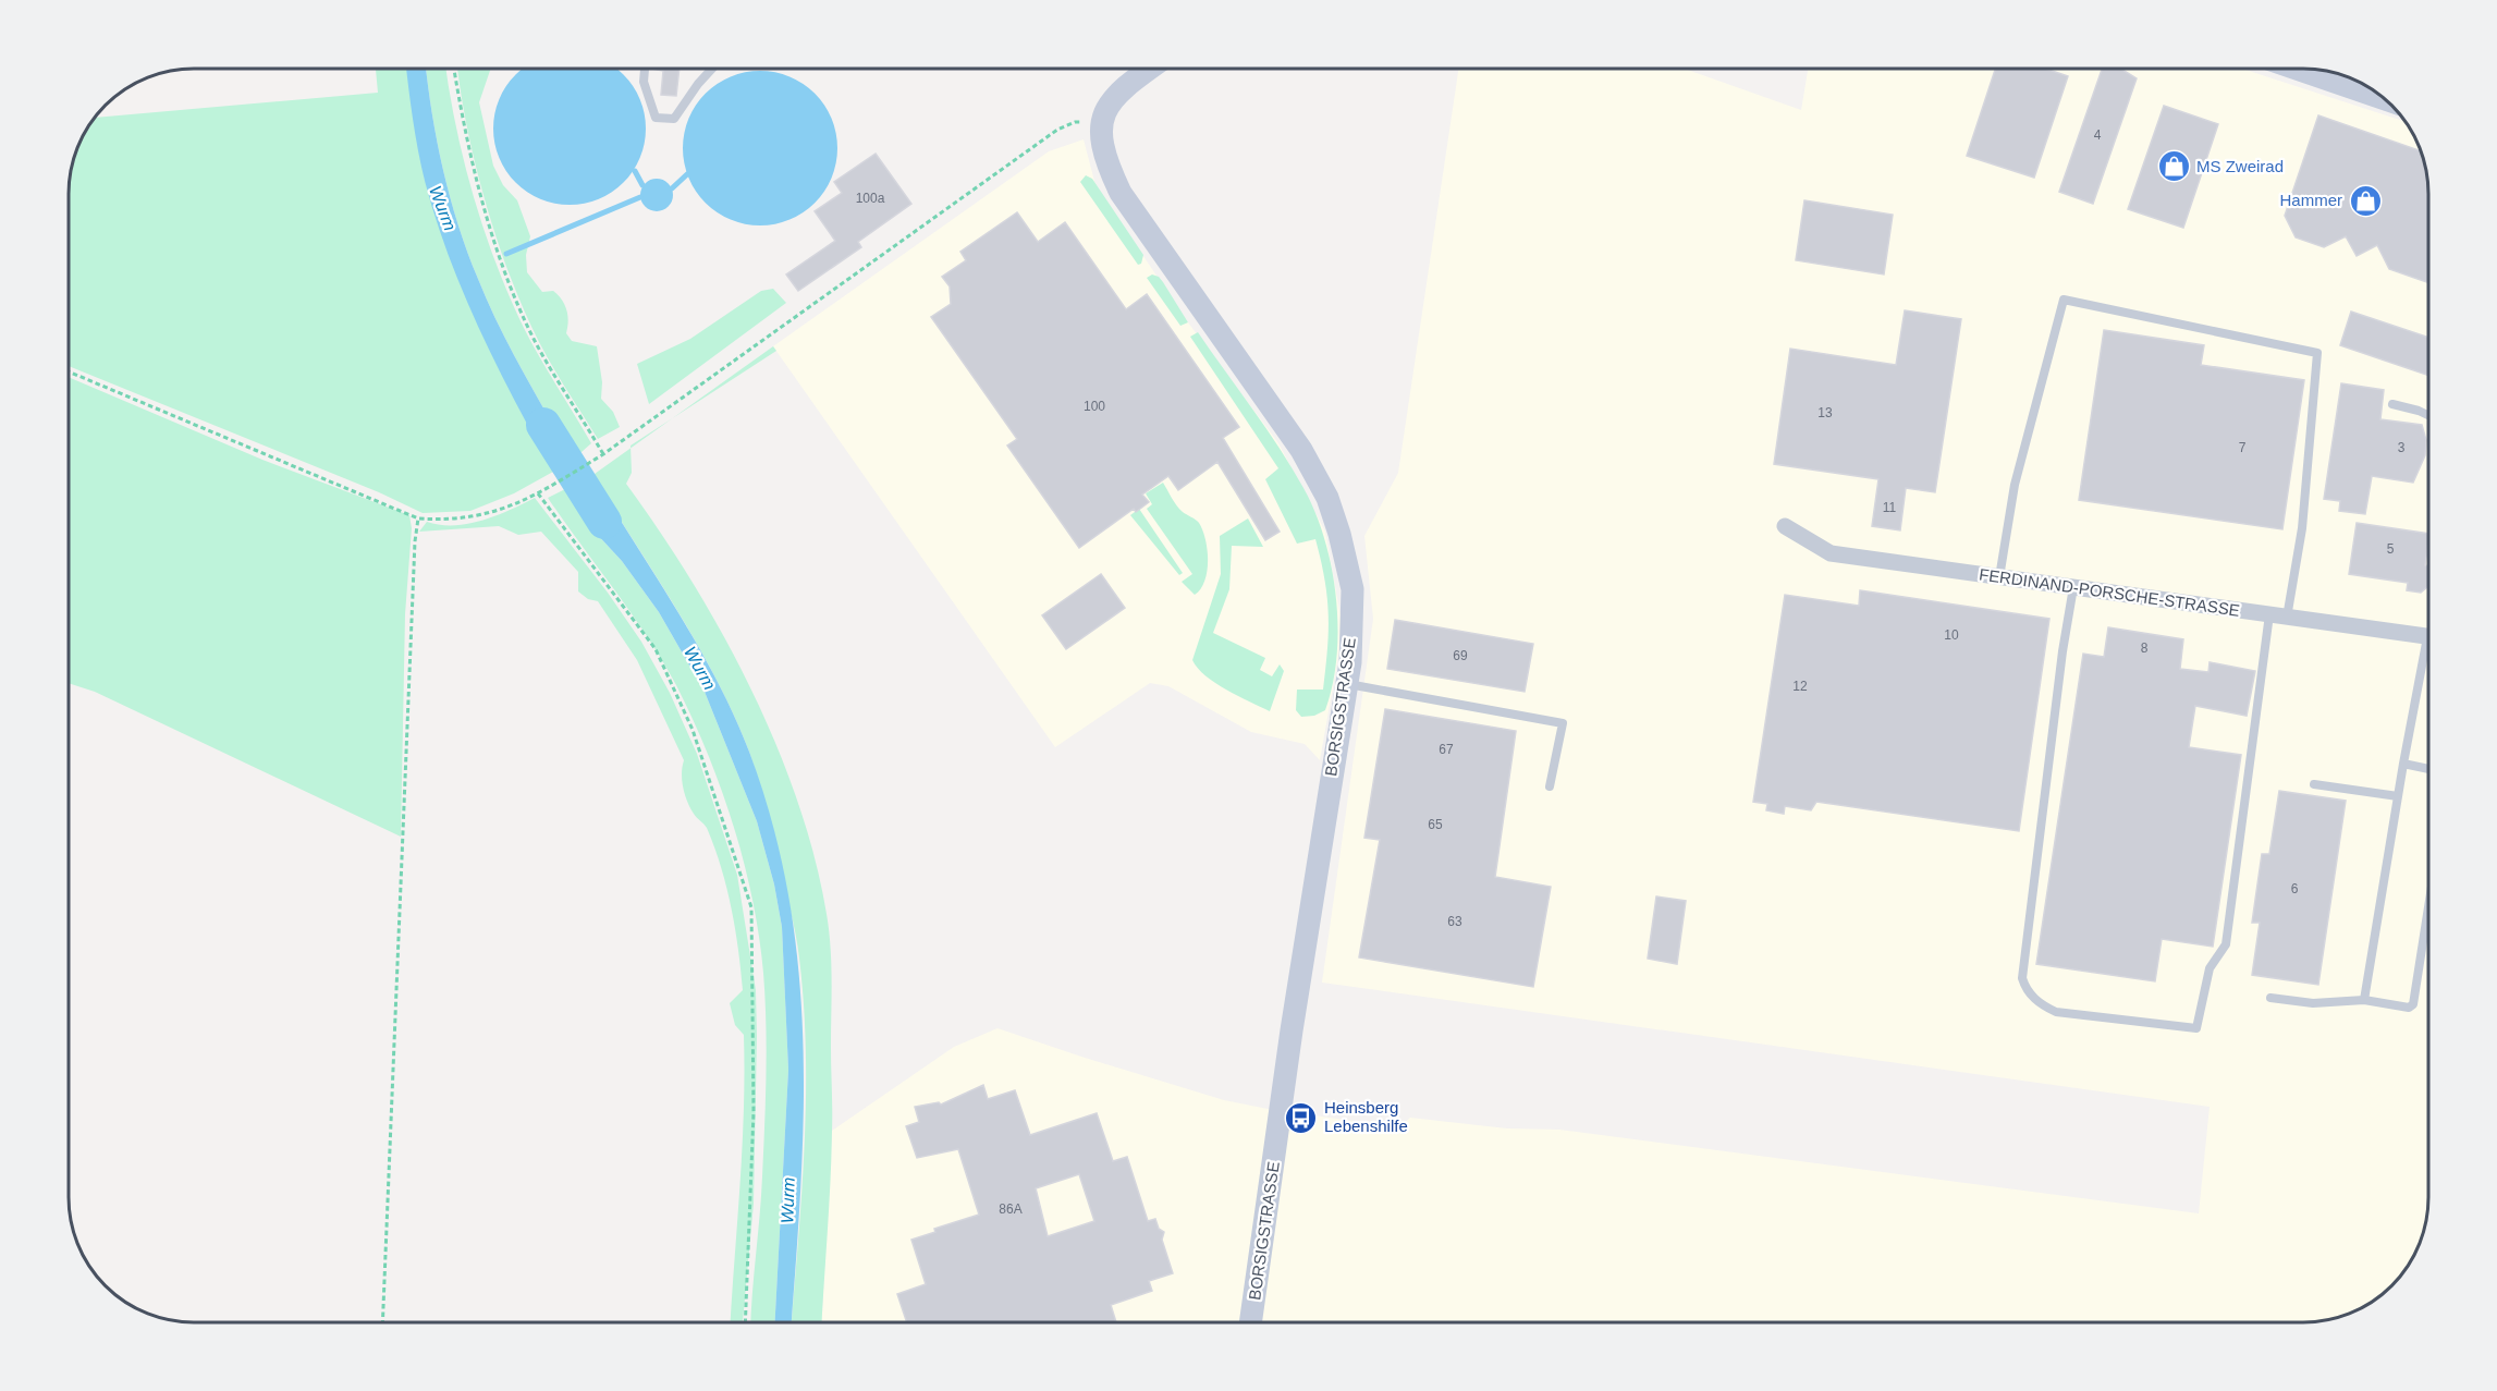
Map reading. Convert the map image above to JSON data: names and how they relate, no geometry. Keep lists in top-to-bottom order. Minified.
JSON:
{"streets":{"street":["FERDINAND-PORSCHE-STRASSE","BORSIGSTRASSE"]},"water":["Wurm"],"places":{"shop":["MS Zweirad","Hammer"],"bus stop":["Heinsberg Lebenshilfe"]},"house_numbers":["4","100a","100","13","7","3","11","5","10","8","69","12","67","65","6","63","86A"]}
